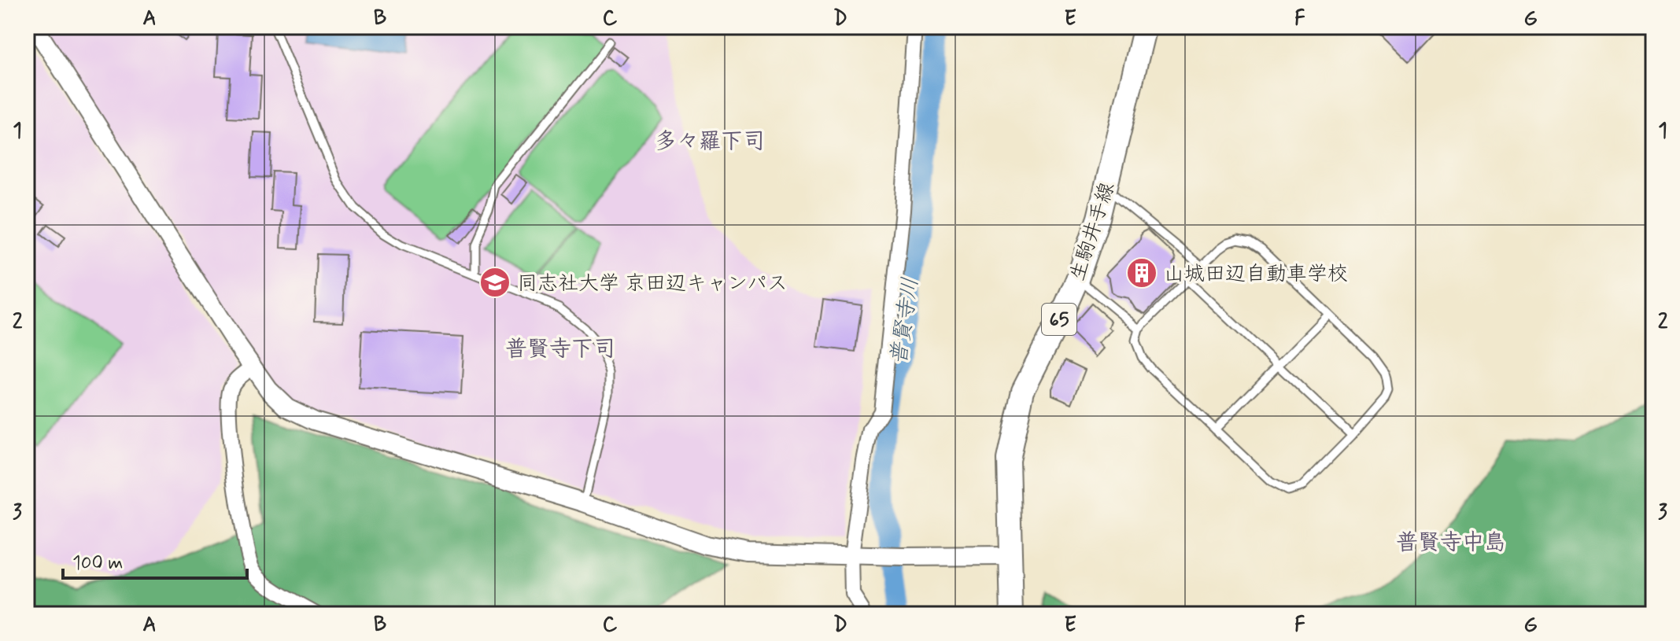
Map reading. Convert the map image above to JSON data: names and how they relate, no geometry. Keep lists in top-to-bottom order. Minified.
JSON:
{"streets":{"main road":["生駒井手線","65"]},"districts":["多々羅下司","普賢寺下司","普賢寺中島"],"water":["普賢寺川"],"places":{"building":["山城田辺自動車学校"],"school or university":["同志社大学 京田辺キャンパス"]},"scale_bar":"100 m","grid":{"columns":["A","B","C","D","E","F","G"],"rows":["1","2","3"]}}
